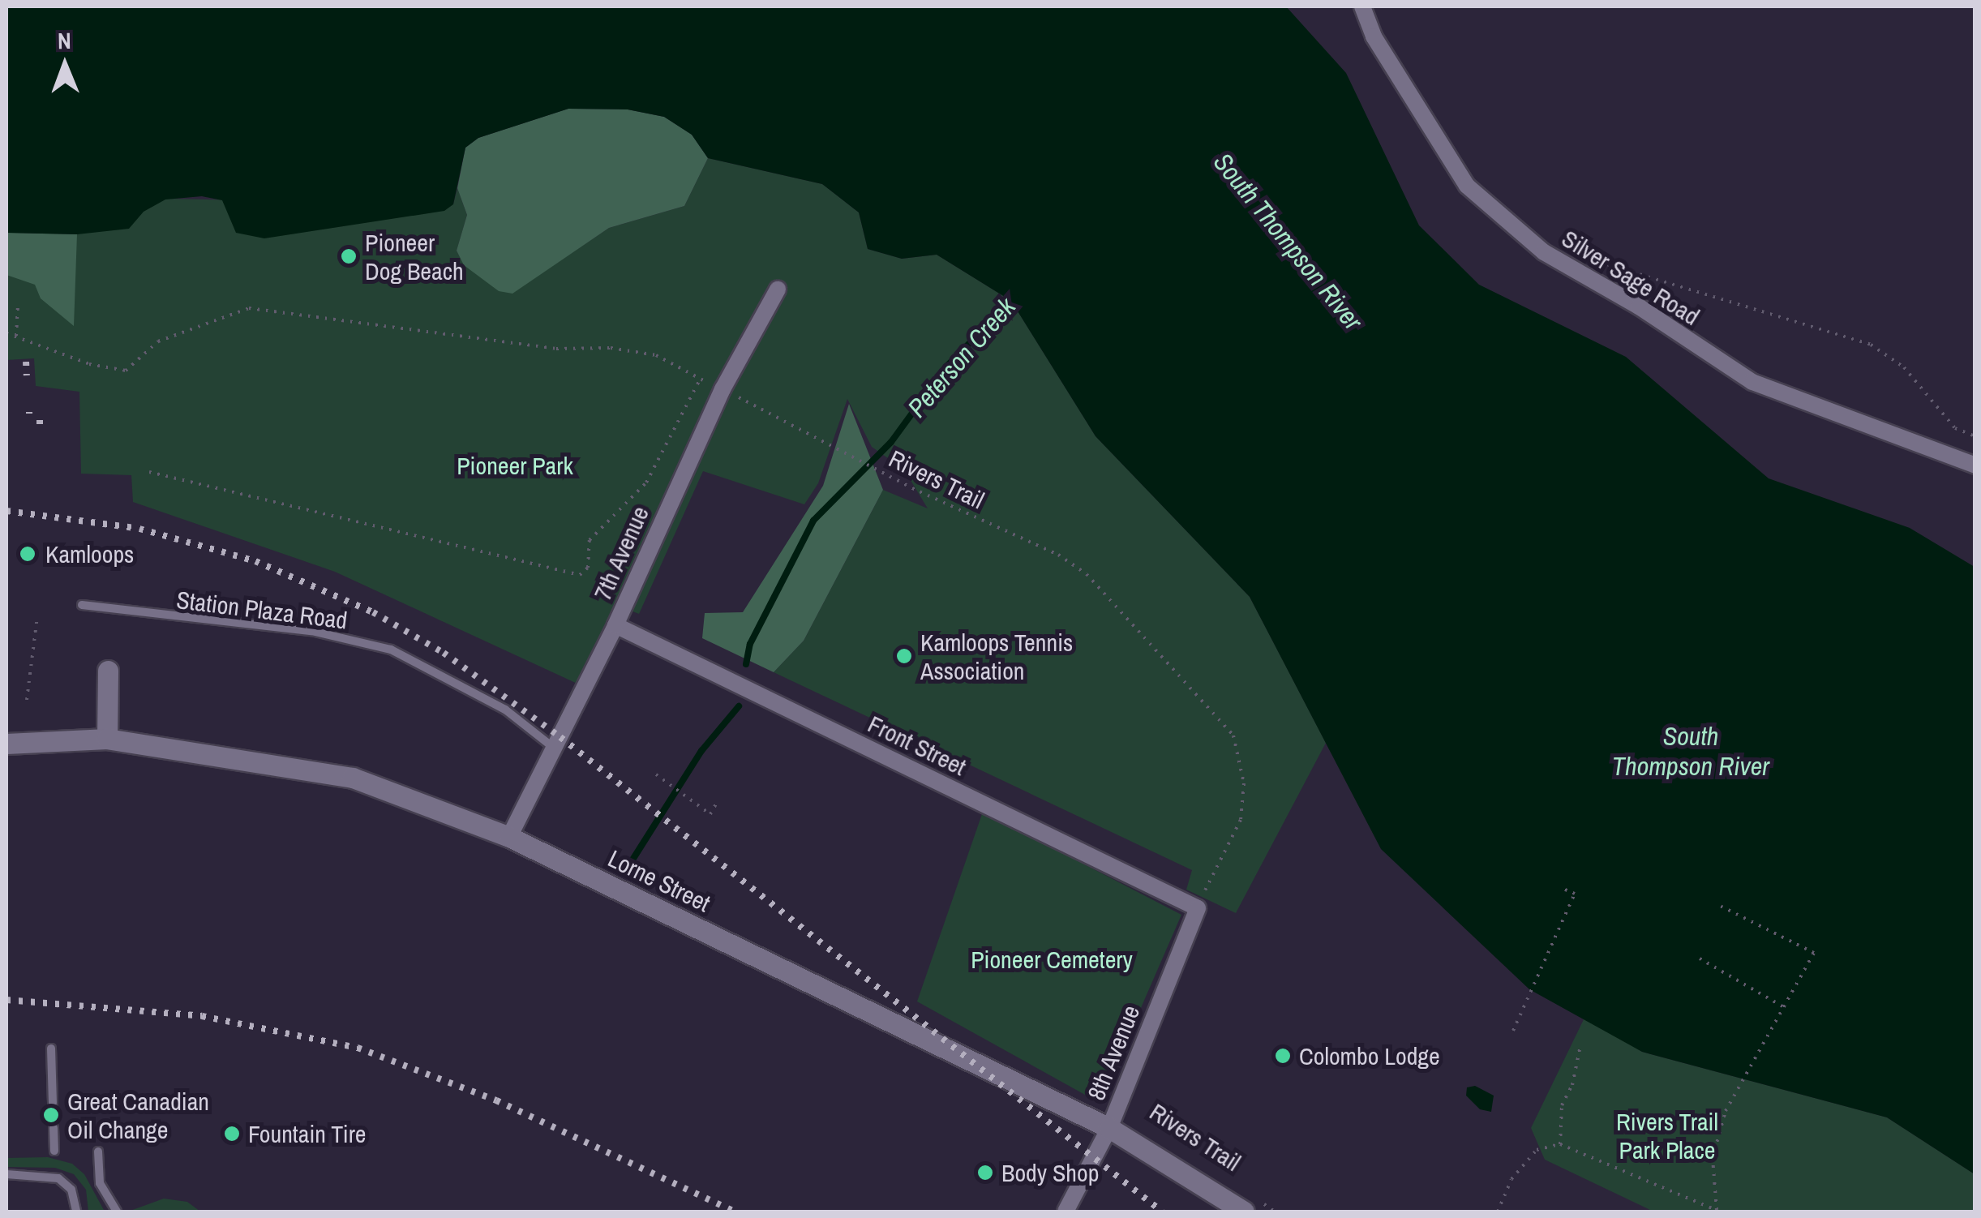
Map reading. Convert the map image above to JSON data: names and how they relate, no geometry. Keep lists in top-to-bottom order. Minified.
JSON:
{"streets":{"street":["Silver Sage Road","7th Avenue","Front Street","Lorne Street","8th Avenue"],"lane":["Station Plaza Road"],"path":["Rivers Trail"]},"crossings":[["Rivers Trail","7th Avenue"],["Rivers Trail","Front Street"],["Rivers Trail","Lorne Street"],["Rivers Trail","8th Avenue"],["7th Avenue","Station Plaza Road"],["7th Avenue","Front Street"],["7th Avenue","Lorne Street"],["Front Street","8th Avenue"],["Lorne Street","8th Avenue"]],"water":["South Thompson River","Peterson Creek"],"parks":["Pioneer Park","Pioneer Cemetery","Rivers Trail Park Place"],"places":["Pioneer Dog Beach","Kamloops","Kamloops Tennis Association","Colombo Lodge","Great Canadian Oil Change","Fountain Tire","Body Shop"],"north":"top"}
